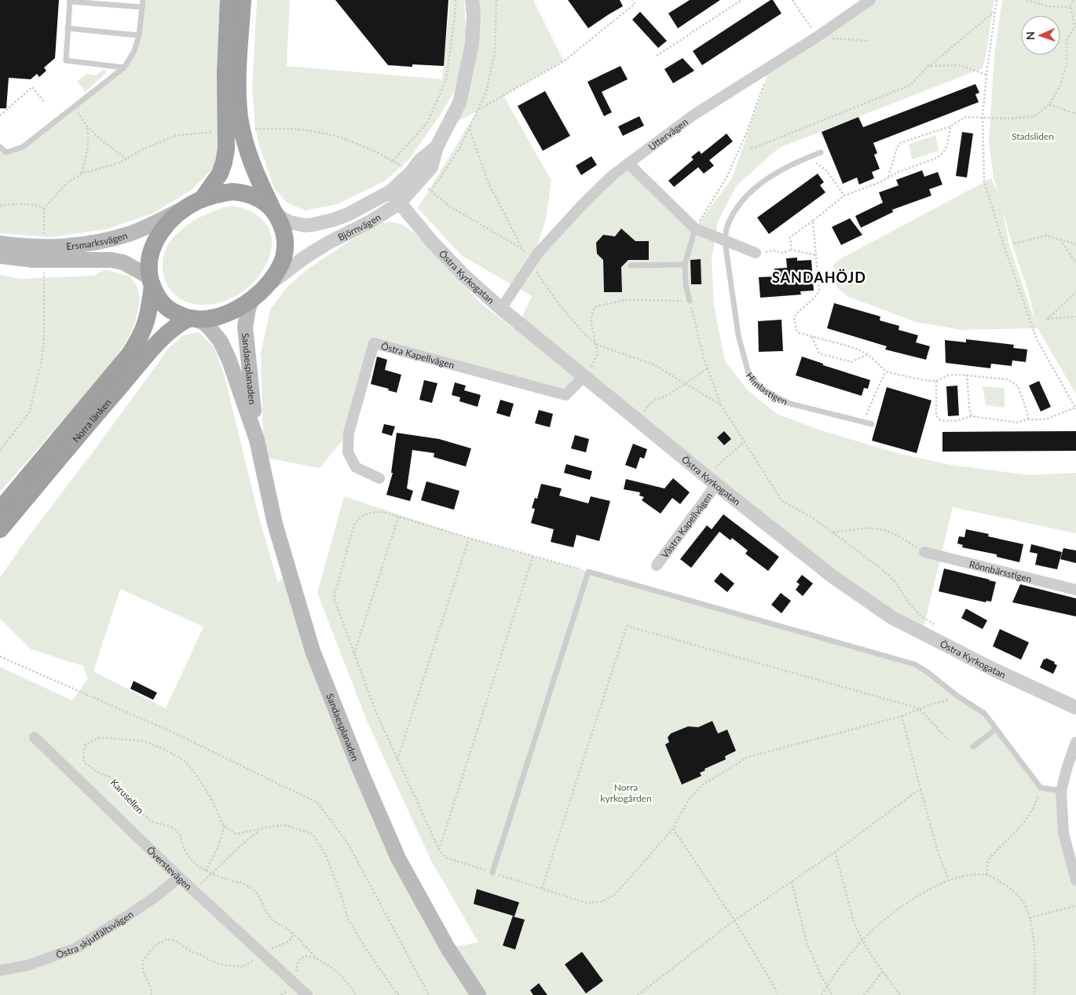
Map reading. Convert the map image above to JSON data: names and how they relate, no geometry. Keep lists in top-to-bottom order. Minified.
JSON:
{"streets":{"highway":["Norra länken"],"main road":["Ersmarksvägen","Sandaesplanaden"],"street":["Uttervägen","Björnvägen","Östra Kyrkogatan","Östra Kapellvägen","Västra Kapellvägen","Rönnbärsstigen","Överstevägen","Östra skjutfältsvägen"],"lane":["Himlastigen"],"path":["Karusellen"]},"crossings":[["Uttervägen","Östra Kyrkogatan"],["Björnvägen","Ersmarksvägen"],["Björnvägen","Östra Kyrkogatan"],["Björnvägen","Sandaesplanaden"],["Björnvägen","Norra länken"],["Ersmarksvägen","Sandaesplanaden"],["Ersmarksvägen","Norra länken"],["Östra Kyrkogatan","Östra Kapellvägen"],["Östra Kyrkogatan","Västra Kapellvägen"],["Sandaesplanaden","Norra länken"],["Överstevägen","Östra skjutfältsvägen"]],"districts":["SANDAHÖJD"],"parks":["Stadsliden","Norra kyrkogården"],"north":"left"}
